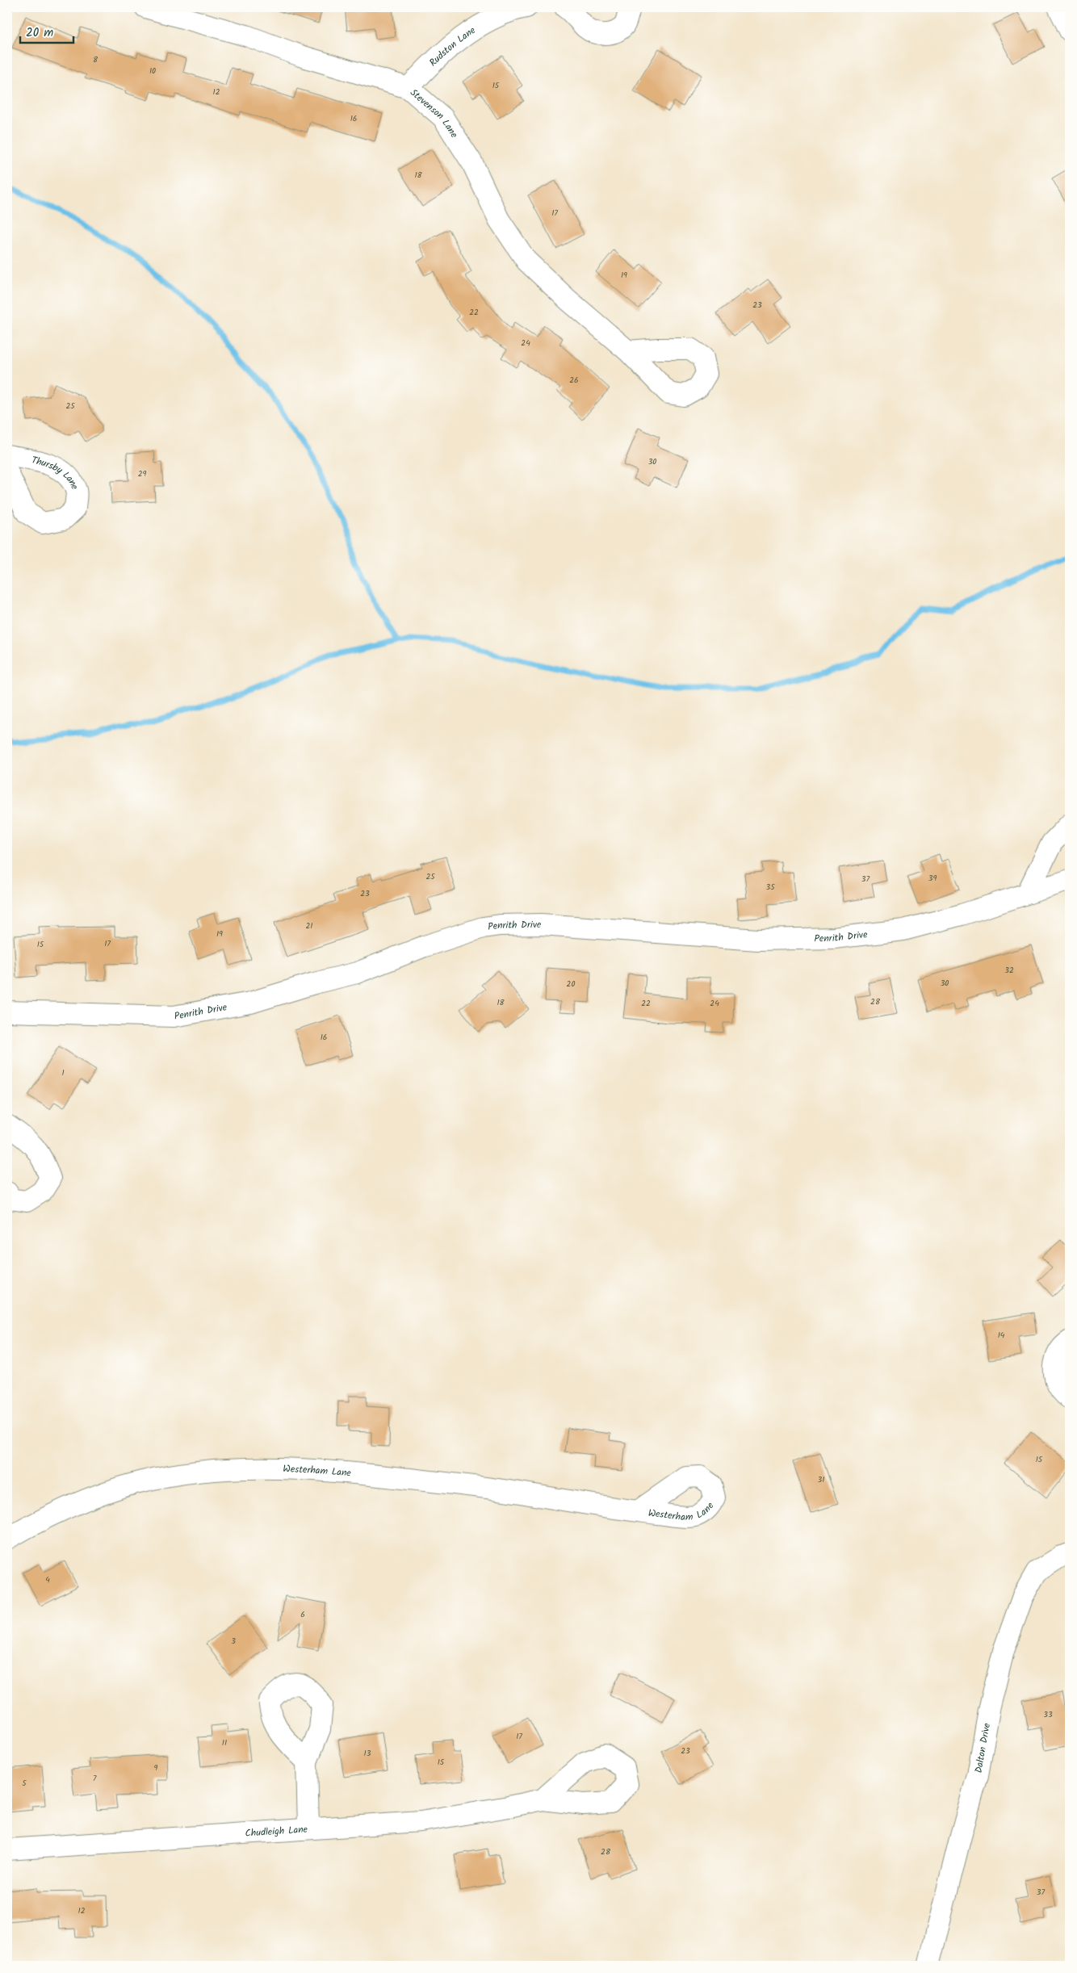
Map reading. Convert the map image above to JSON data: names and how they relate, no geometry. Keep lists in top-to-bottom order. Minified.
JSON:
{"streets":{"street":["Rudston Lane","Stevenson Lane","Thursby Lane","Penrith Drive","Westerham Lane","Dalton Drive","Chudleigh Lane"]},"crossings":[["Rudston Lane","Stevenson Lane"]],"house_numbers":["8","10","15","12","16","18","17","19","23","22","24","26","25","30","29","25","39","37","35","23","21","19","17","15","32","30","20","28","18","22","24","16","1","14","15","31","4","6","3","33","17","11","23","13","15","9","7","5","28","37","12"],"scale_bar":"20 m"}
